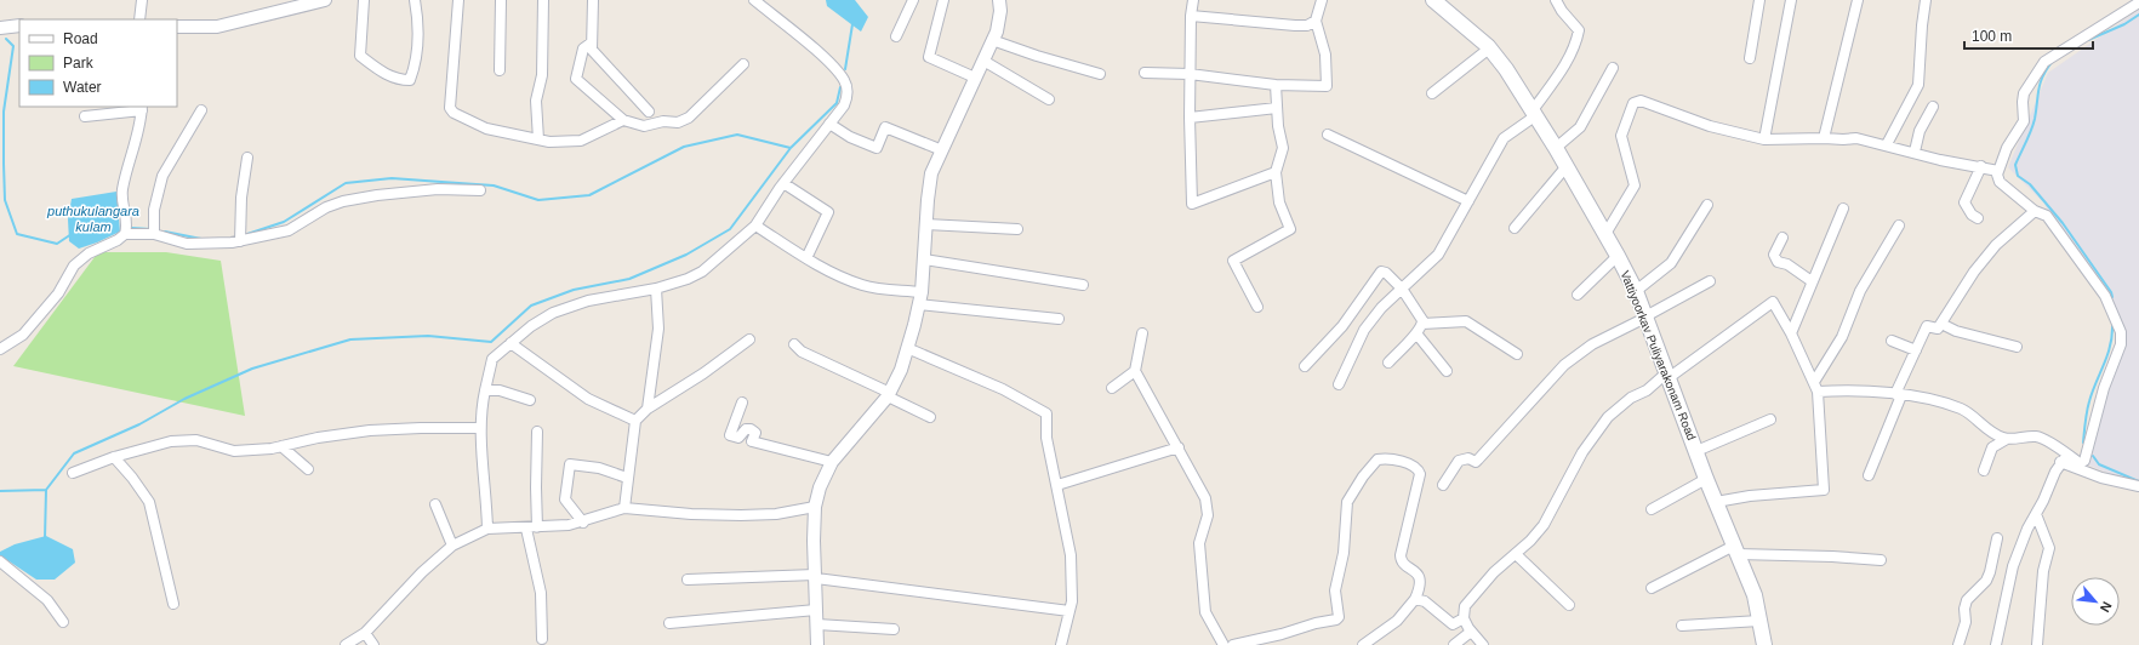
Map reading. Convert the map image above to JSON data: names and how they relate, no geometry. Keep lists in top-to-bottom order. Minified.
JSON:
{"streets":{"main road":["Vattiyoorkav Puliyarakonam Road"]},"water":["puthukulangara kulam"],"legend":["Road","Park","Water"],"scale_bar":"100 m","north":"bottom right"}
